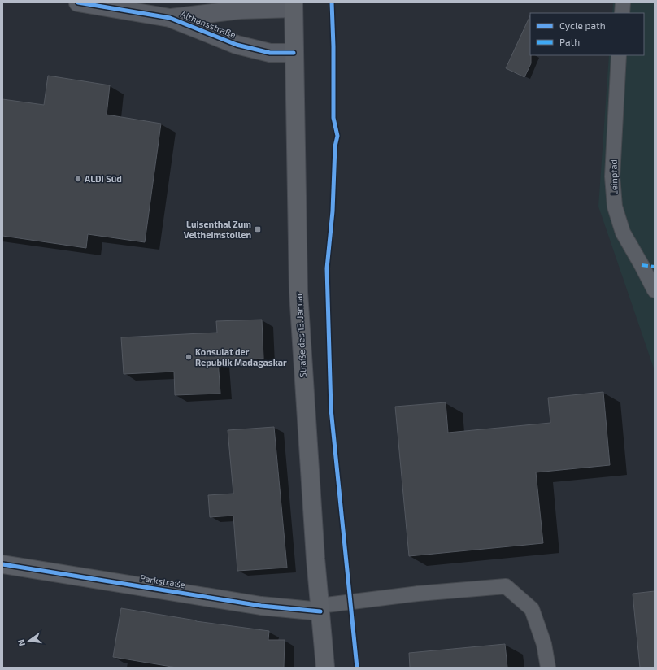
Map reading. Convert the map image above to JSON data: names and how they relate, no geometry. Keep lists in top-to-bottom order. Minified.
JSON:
{"streets":{"main road":["Straße des 13. Januar"],"street":["Althansstraße","Parkstraße"],"lane":["Leinpfad"]},"crossings":[["Althansstraße","Straße des 13. Januar"],["Straße des 13. Januar","Parkstraße"]],"places":{"other":["ALDI Süd","Konsulat der Republik Madagaskar"],"transit":["Luisenthal Zum Veltheimstollen"]},"legend":["Cycle path","Path"],"north":"left"}
